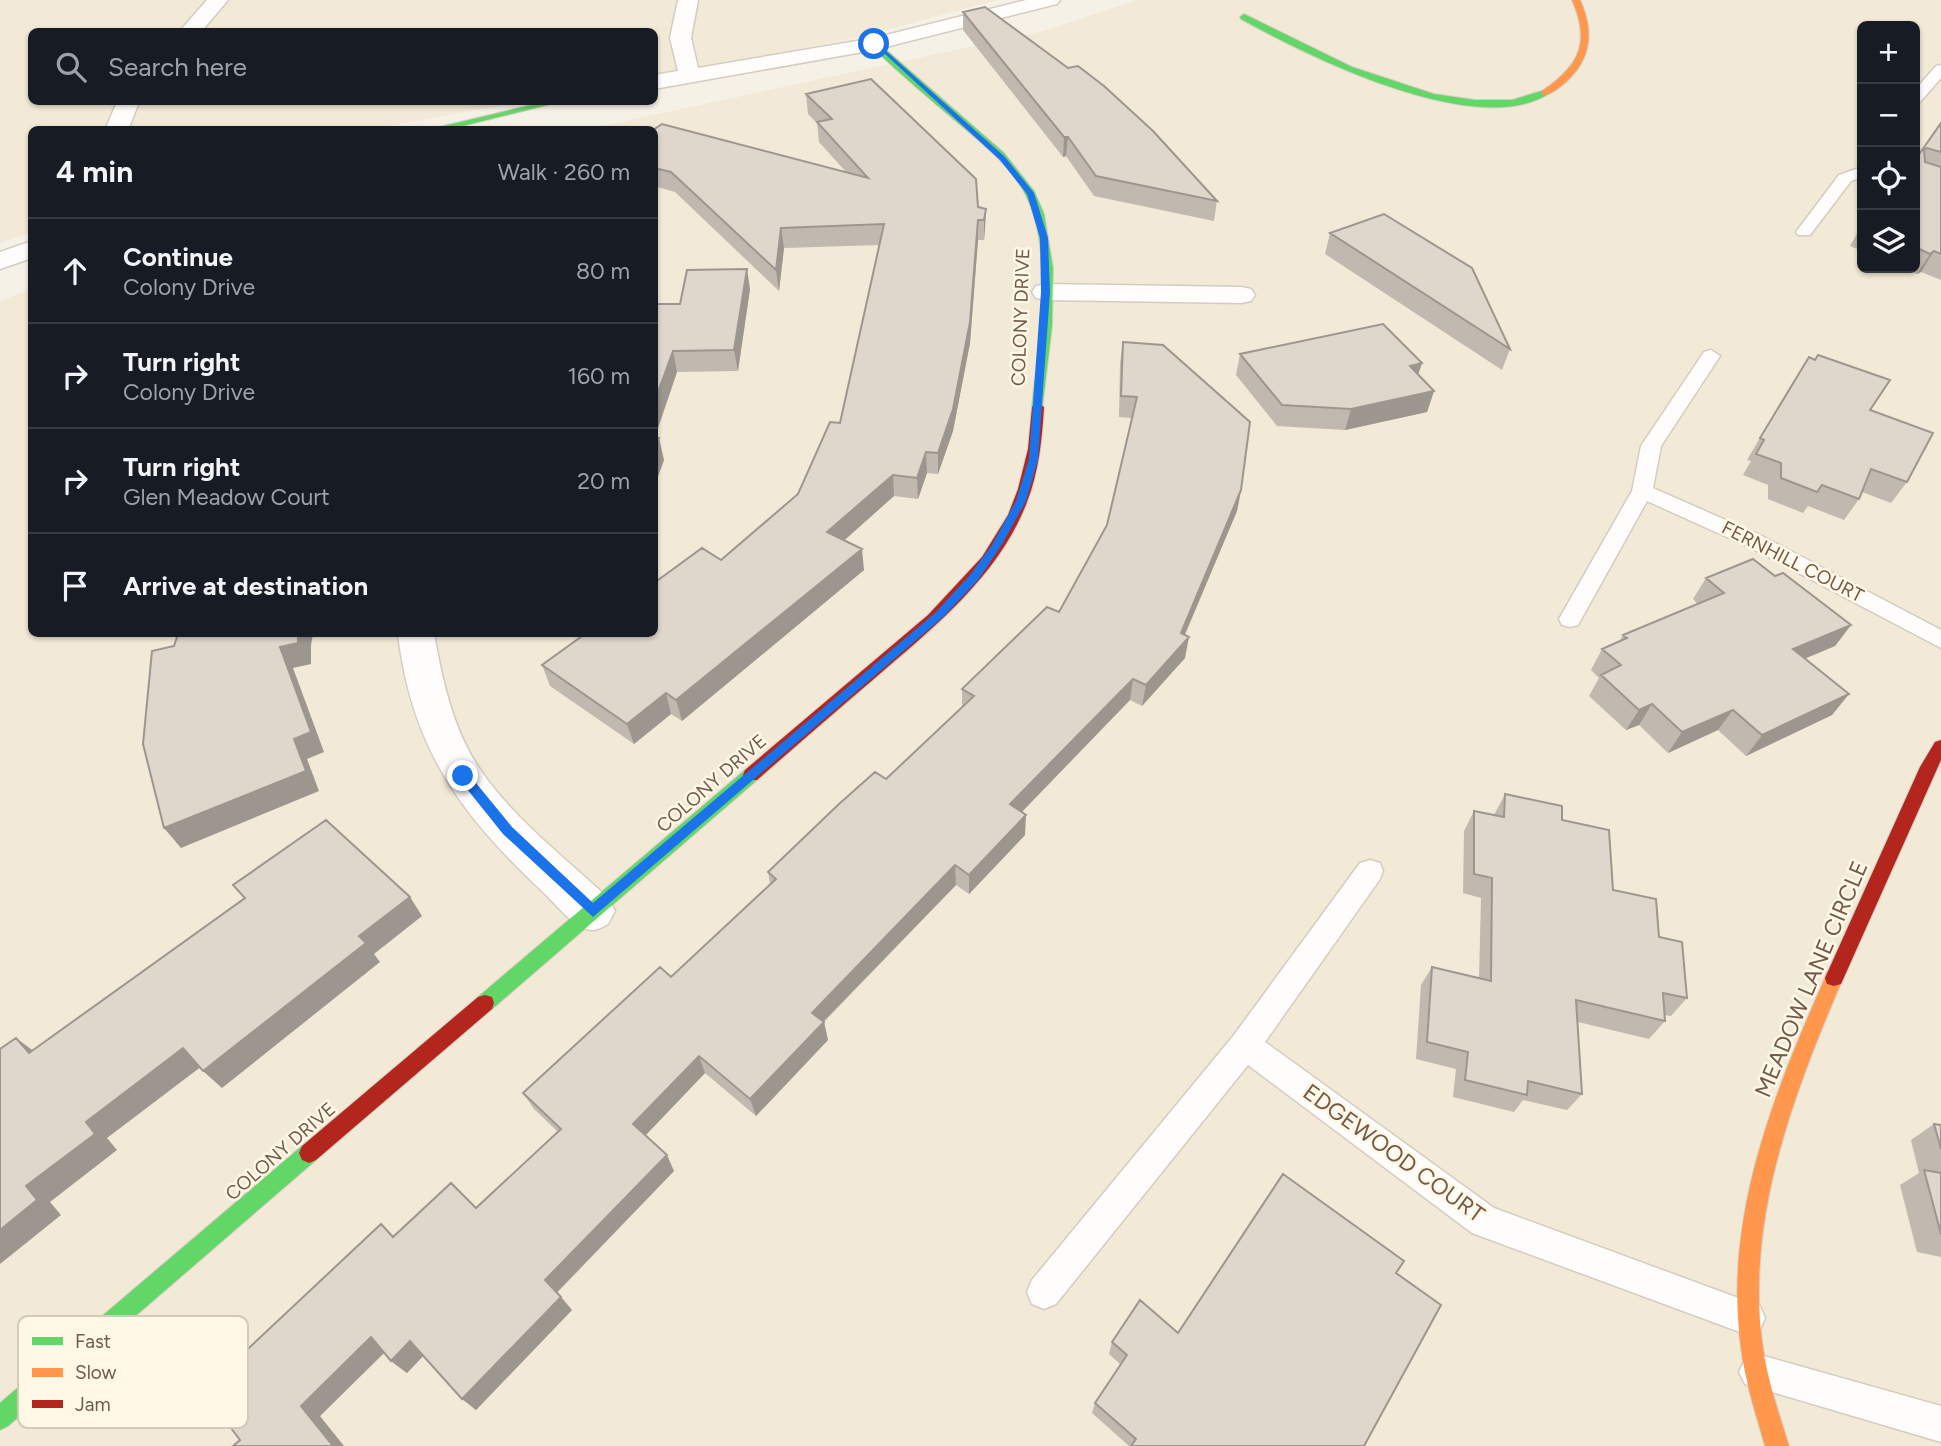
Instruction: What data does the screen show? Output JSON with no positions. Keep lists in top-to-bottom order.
{
  "streets": {
    "street": ["COLONY DRIVE", "MEADOW LANE CIRCLE"],
    "lane": ["FERNHILL COURT", "EDGEWOOD COURT"]
  },
  "crossings": [
    ["MEADOW LANE CIRCLE", "EDGEWOOD COURT"]
  ],
  "legend": ["Fast", "Slow", "Jam"],
  "page": {
    "map_buttons": ["+", "−"],
    "search": "Search here",
    "heading": ["4 min", "Walk · 260 m"],
    "list": [
      ["Continue", "Colony Drive", "80 m"],
      ["Turn right", "Colony Drive", "160 m"],
      ["Turn right", "Glen Meadow Court", "20 m"],
      "Arrive at destination"
    ]
  }
}
